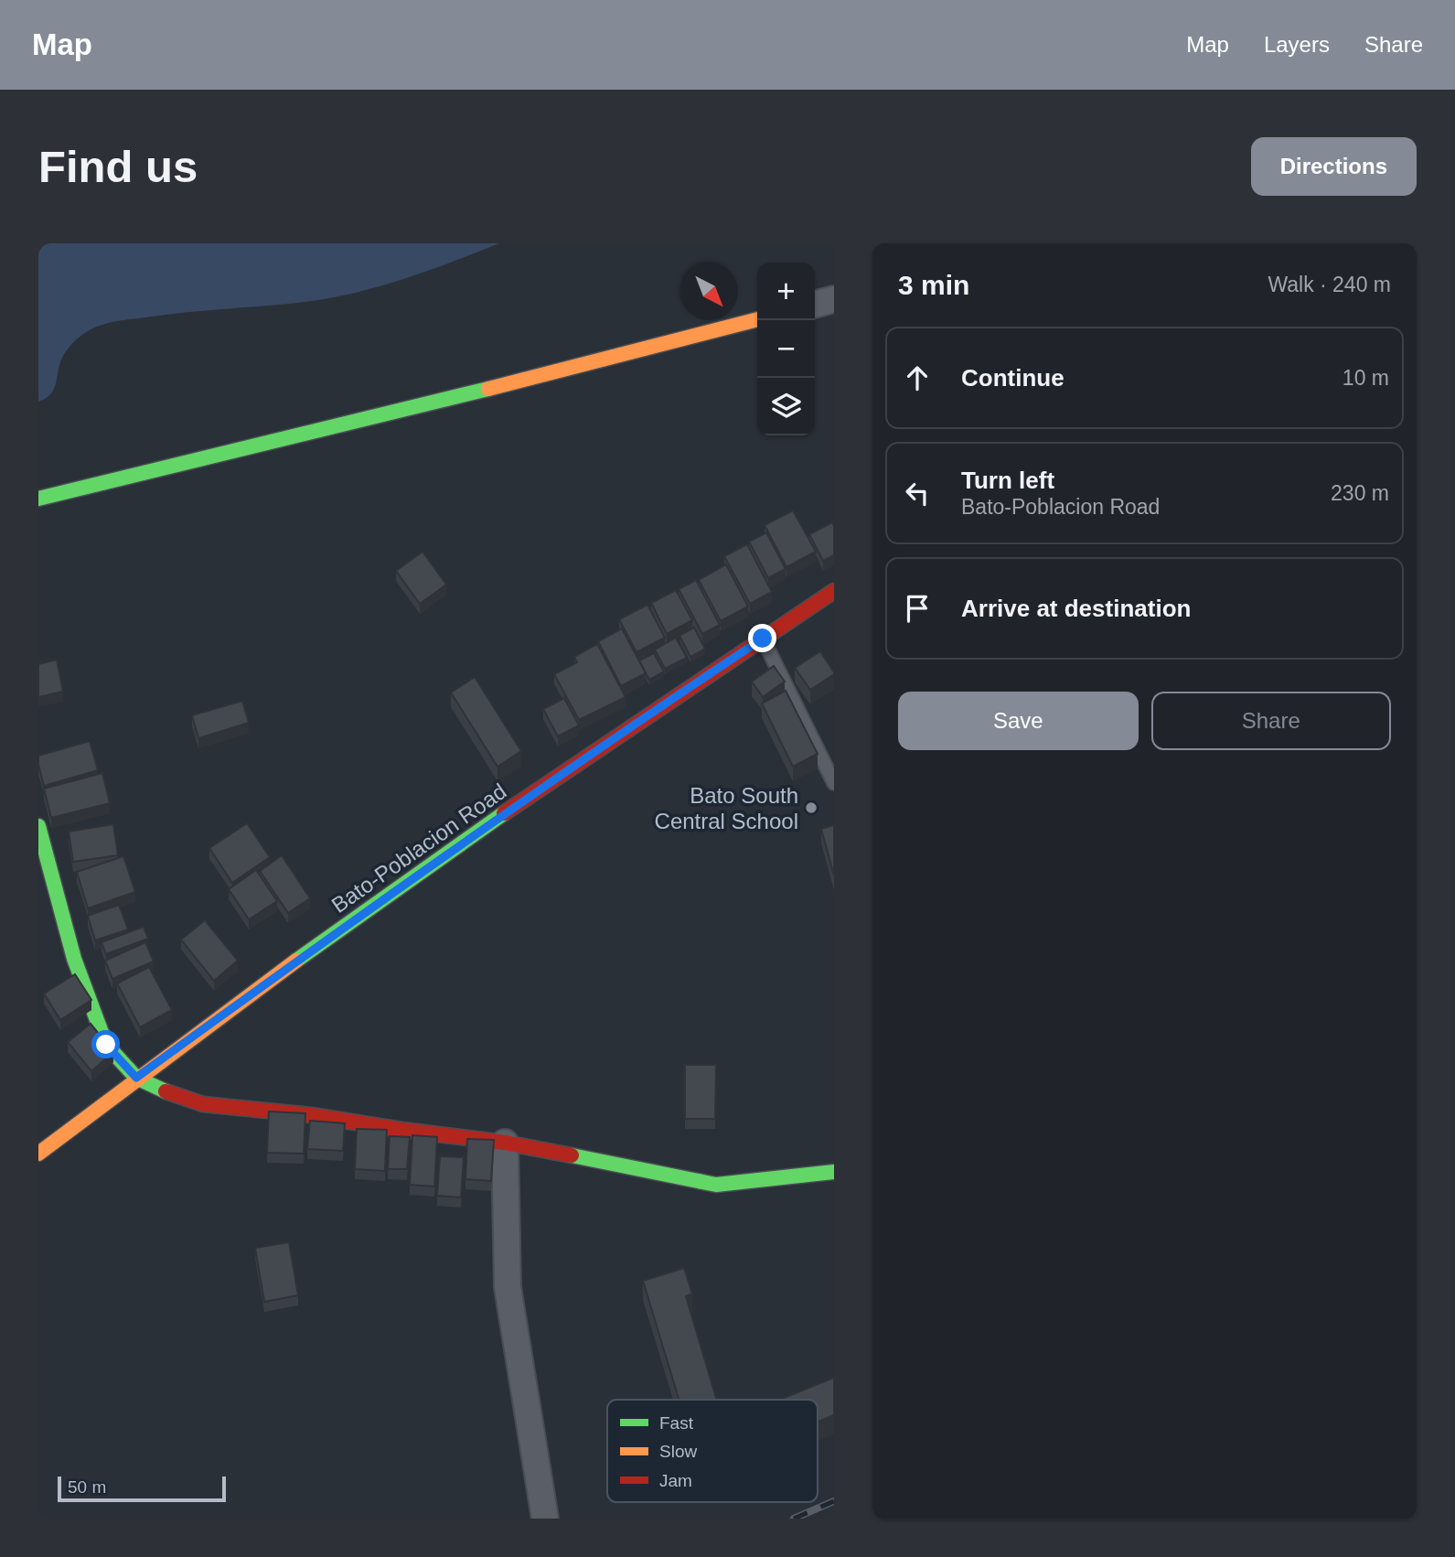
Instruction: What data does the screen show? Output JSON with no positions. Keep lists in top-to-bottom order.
{
  "streets": {
    "street": ["Bato-Poblacion Road"]
  },
  "places": ["Bato South Central School"],
  "legend": ["Fast", "Slow", "Jam"],
  "scale_bar": "50 m",
  "north": "bottom right",
  "page": {
    "header": "Map",
    "nav": ["Map", "Layers", "Share"],
    "buttons": [
      "Directions",
      ["Save", "Share"]
    ],
    "title": "Find us",
    "heading": ["3 min", "Walk · 240 m"],
    "map_buttons": ["+", "−"],
    "list": [
      ["Continue", "10 m"],
      ["Turn left", "Bato-Poblacion Road", "230 m"],
      "Arrive at destination"
    ],
    "scale": "50 m"
  }
}
